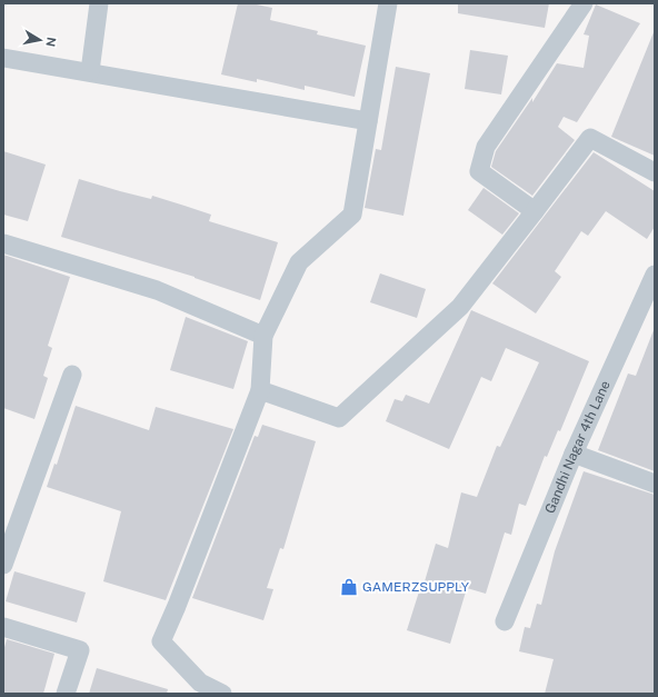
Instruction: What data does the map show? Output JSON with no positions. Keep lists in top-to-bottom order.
{
  "streets": {
    "street": ["Gandhi Nagar 4th Lane"]
  },
  "places": {
    "shop": ["GAMERZSUPPLY"]
  },
  "north": "right"
}
